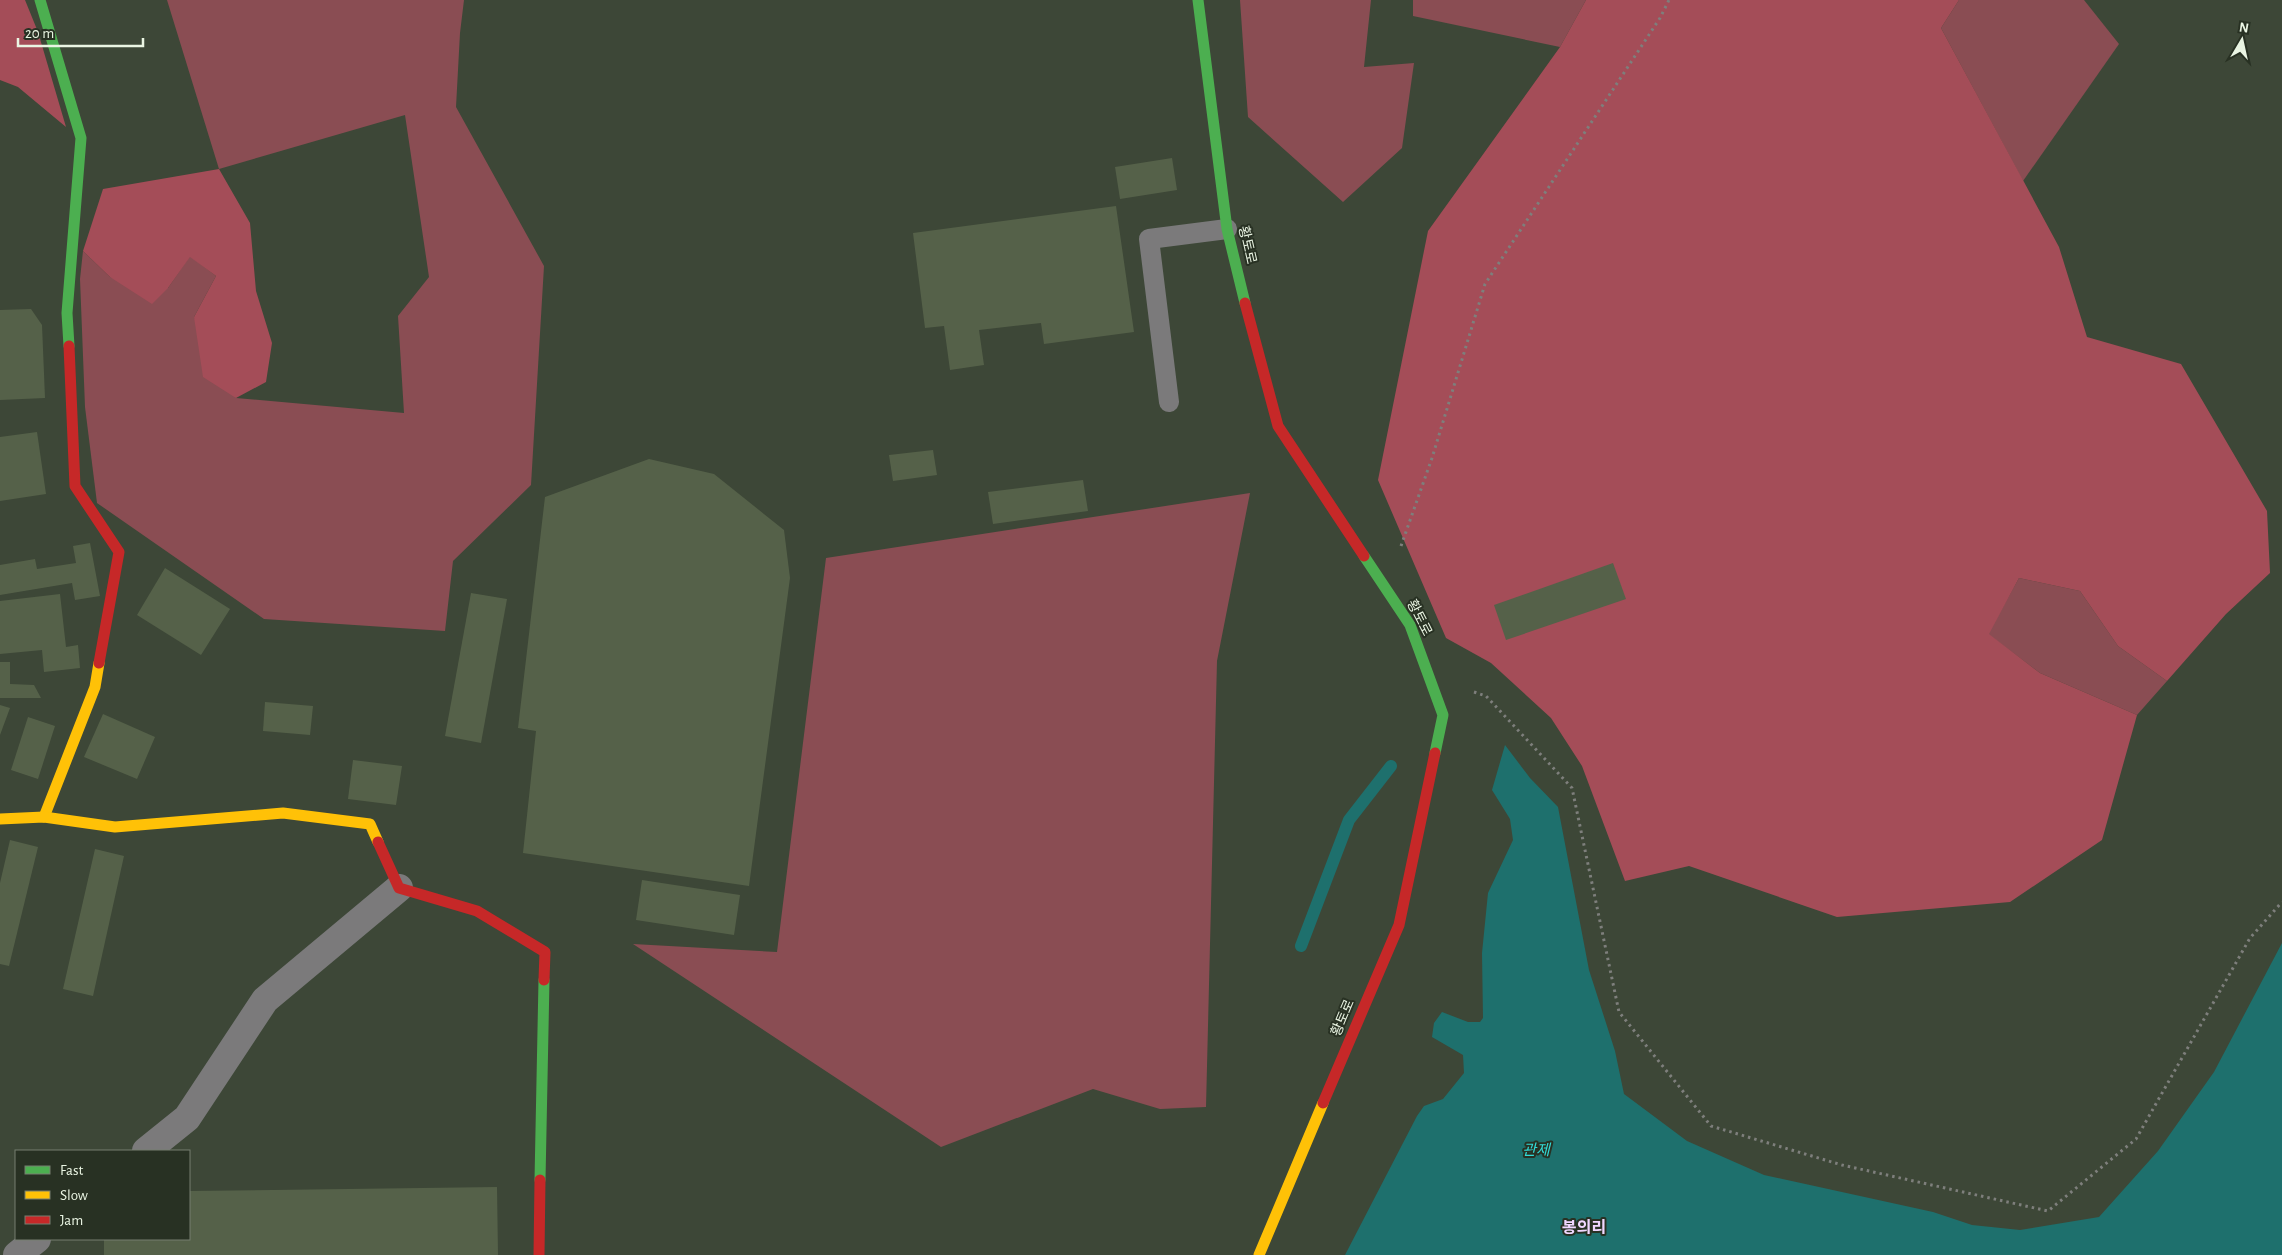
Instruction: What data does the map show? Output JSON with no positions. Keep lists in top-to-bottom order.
{
  "streets": {
    "street": ["황토로"]
  },
  "districts": ["봉의리"],
  "water": ["관제"],
  "legend": ["Fast", "Slow", "Jam"],
  "scale_bar": "20 m",
  "north": "top"
}
